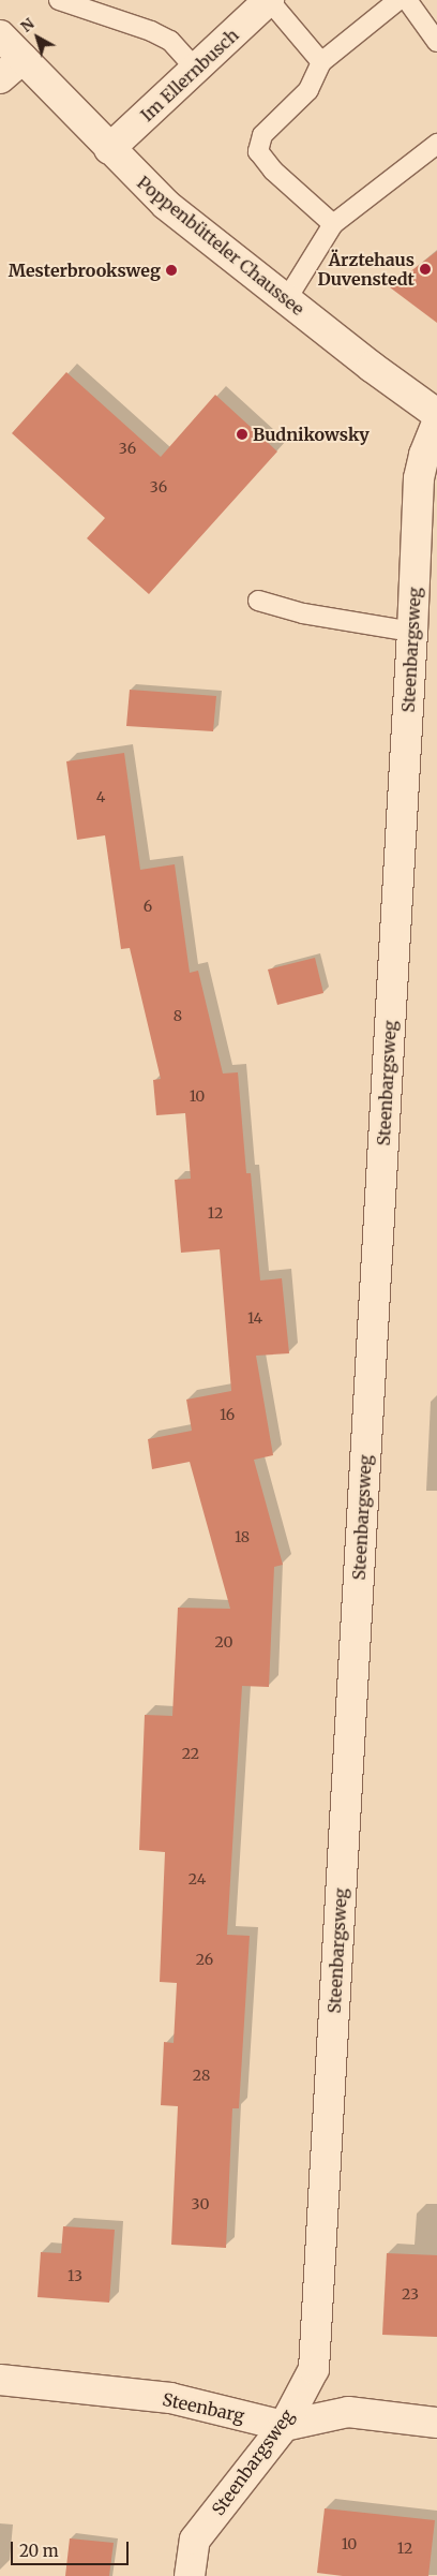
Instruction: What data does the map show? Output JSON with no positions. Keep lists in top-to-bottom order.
{
  "streets": {
    "street": [
      "Im Ellernbusch",
      "Poppenbütteler Chaussee",
      "Steenbargsweg",
      "Steenbarg"
    ]
  },
  "crossings": [
    ["Im Ellernbusch", "Poppenbütteler Chaussee"],
    ["Steenbargsweg", "Steenbarg"]
  ],
  "places": ["Ärztehaus Duvenstedt", "Mesterbrooksweg", "Budnikowsky"],
  "house_numbers": [
    "36",
    "36",
    "4",
    "6",
    "8",
    "10",
    "12",
    "14",
    "16",
    "18",
    "20",
    "22",
    "24",
    "26",
    "28",
    "30",
    "13",
    "23",
    "10",
    "12"
  ],
  "scale_bar": "20 m",
  "north": "top left"
}
